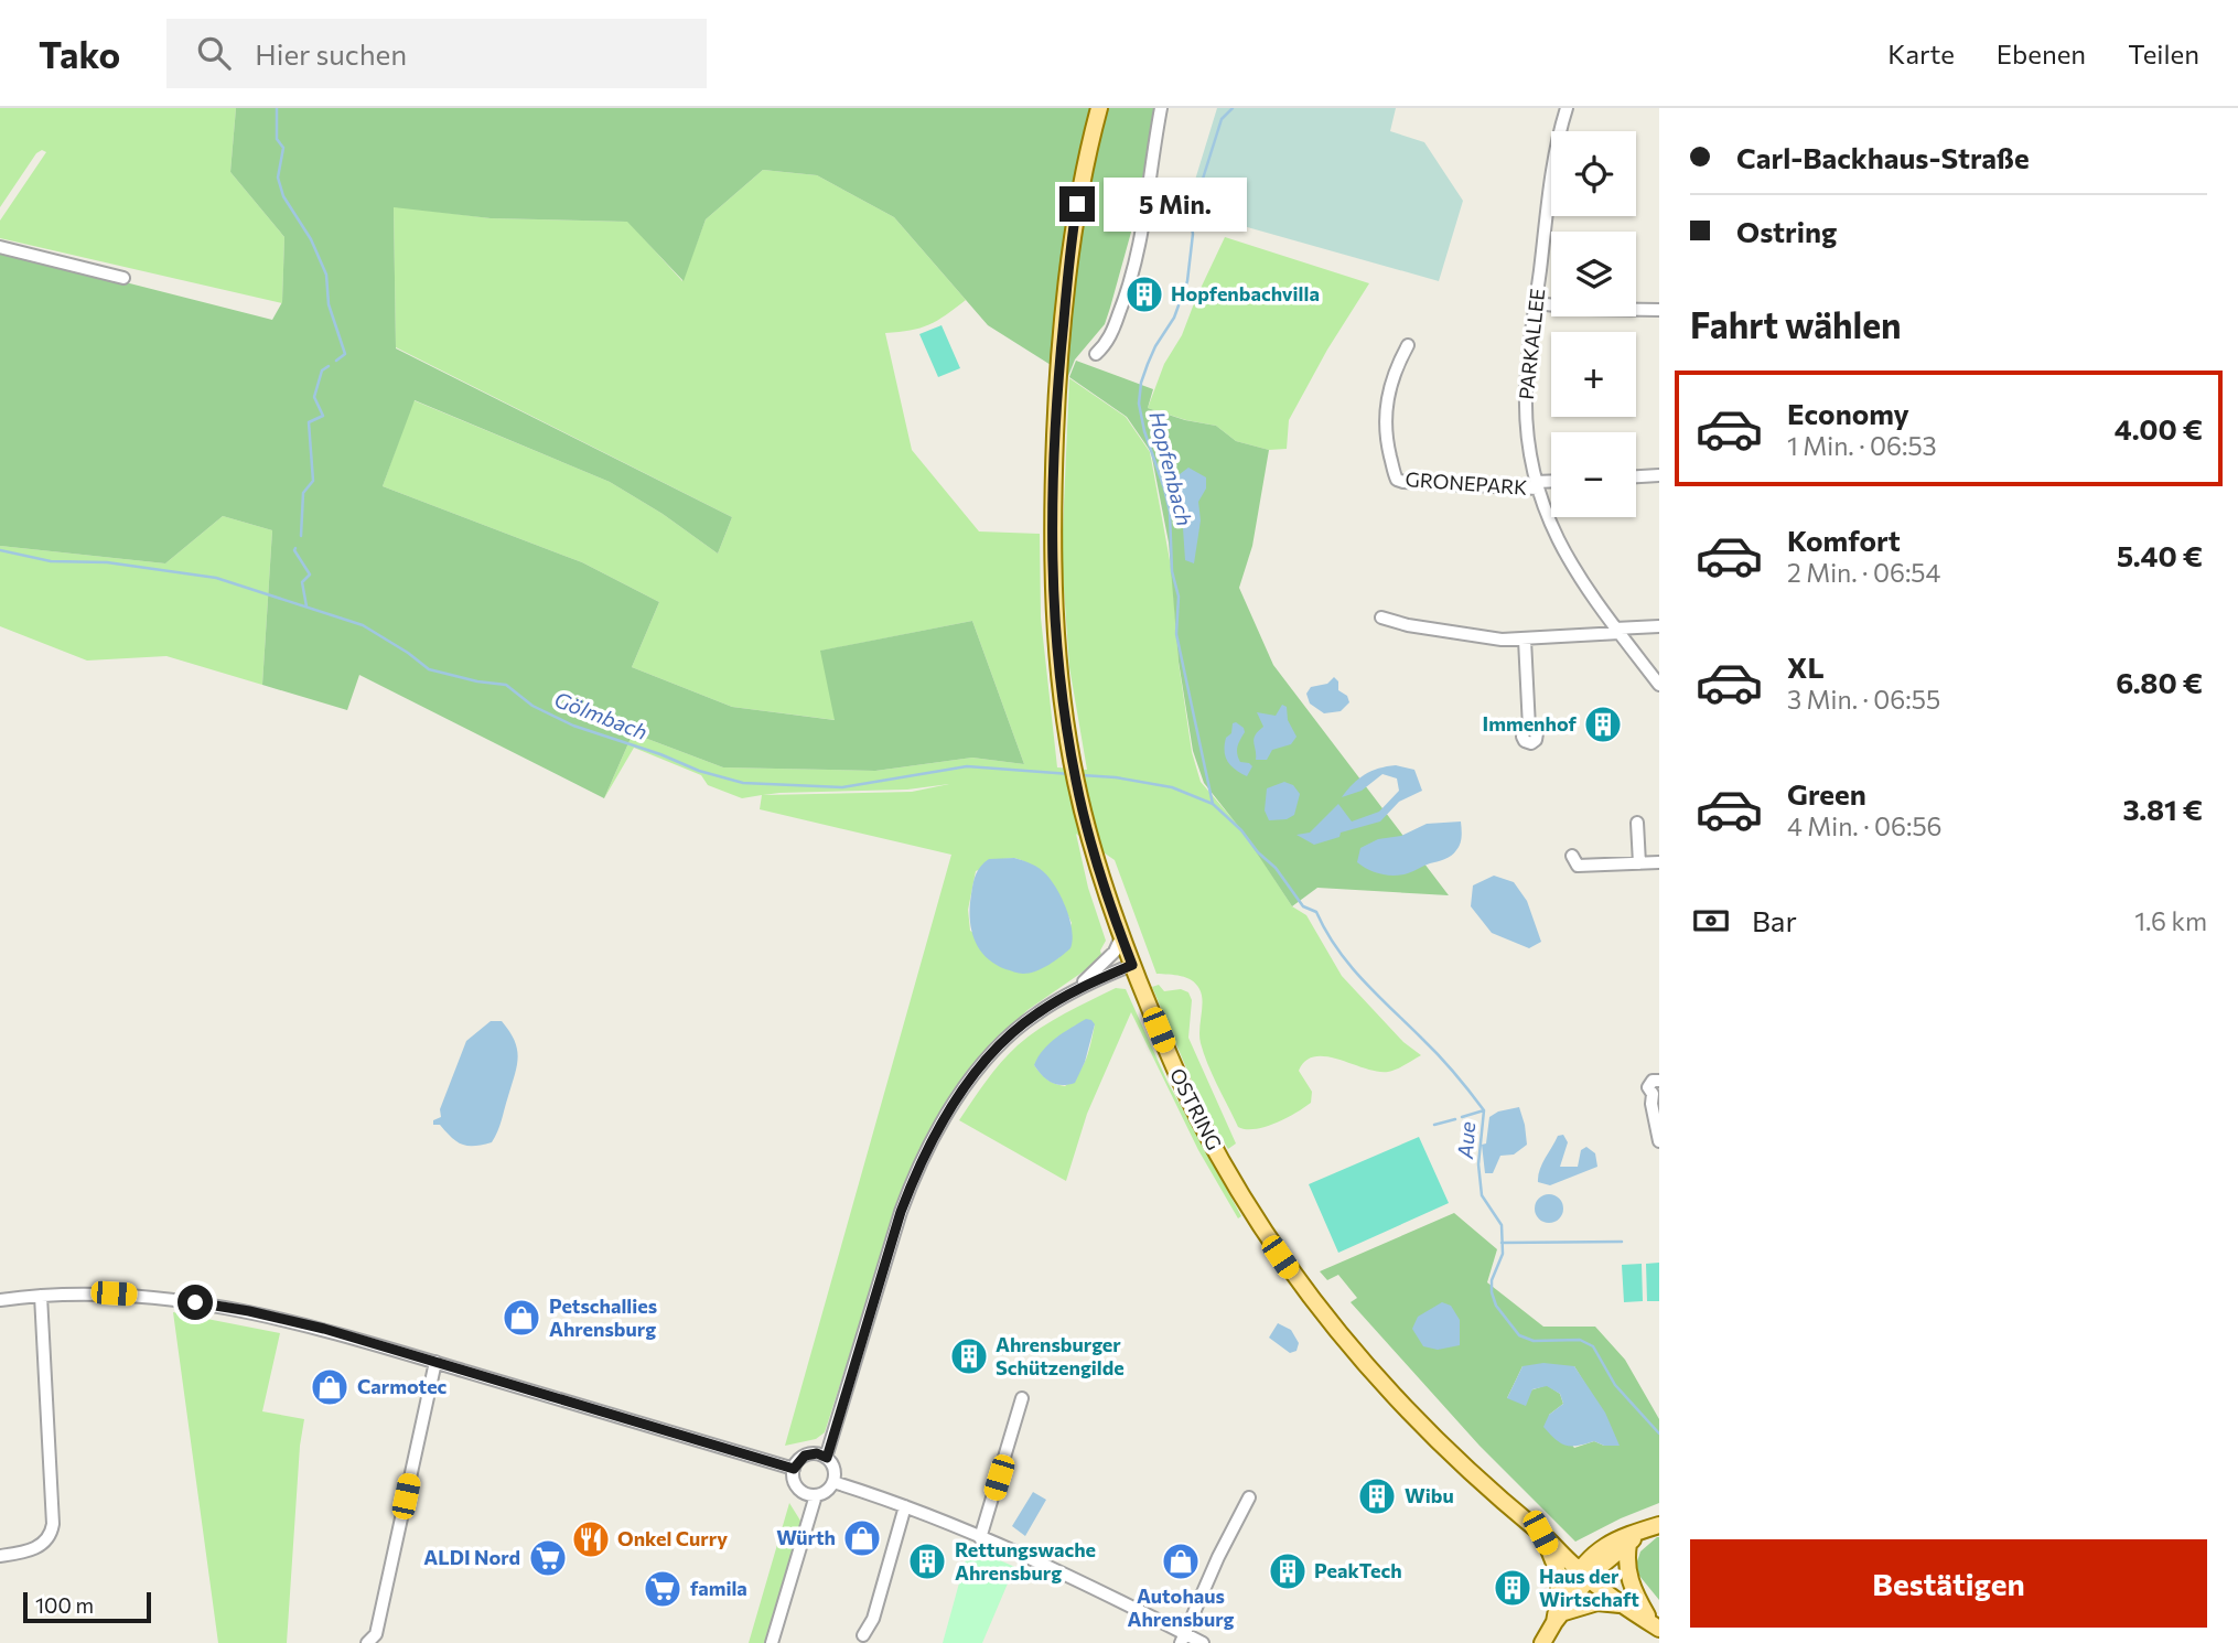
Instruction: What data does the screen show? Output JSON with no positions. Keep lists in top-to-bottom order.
{
  "streets": {
    "main road": ["OSTRING"],
    "street": ["PARKALLEE", "GRONEPARK"]
  },
  "crossings": [
    ["PARKALLEE", "GRONEPARK"]
  ],
  "water": ["Hopfenbach", "Gölmbach", "Aue"],
  "places": {
    "building": [
      "Hopfenbachvilla",
      "Immenhof",
      "Ahrensburger Schützengilde",
      "Wibu",
      "Rettungswache Ahrensburg",
      "PeakTech",
      "Haus der Wirtschaft"
    ],
    "shop": [
      "Petschallies Ahrensburg",
      "Carmotec",
      "Würth",
      "Autohaus Ahrensburg"
    ],
    "restaurant": ["Onkel Curry"],
    "supermarket": ["ALDI Nord", "famila"]
  },
  "scale_bar": "100 m",
  "page": {
    "header": "Tako",
    "search": "Hier suchen",
    "nav": ["Karte", "Ebenen", "Teilen"],
    "banner": ["Carl-Backhaus-Straße", "Ostring"],
    "map_buttons": ["+", "−"],
    "bubble": "5 Min.",
    "heading": "Fahrt wählen",
    "list": [
      {
        "name": "Economy",
        "note": "1 Min. · 06:53",
        "value": "4.00 €"
      },
      {
        "name": "Komfort",
        "note": "2 Min. · 06:54",
        "value": "5.40 €"
      },
      {
        "name": "XL",
        "note": "3 Min. · 06:55",
        "value": "6.80 €"
      },
      {
        "name": "Green",
        "note": "4 Min. · 06:56",
        "value": "3.81 €"
      }
    ],
    "pay": ["Bar", "1.6 km"],
    "buttons": "Bestätigen",
    "scale": "100 m"
  }
}
